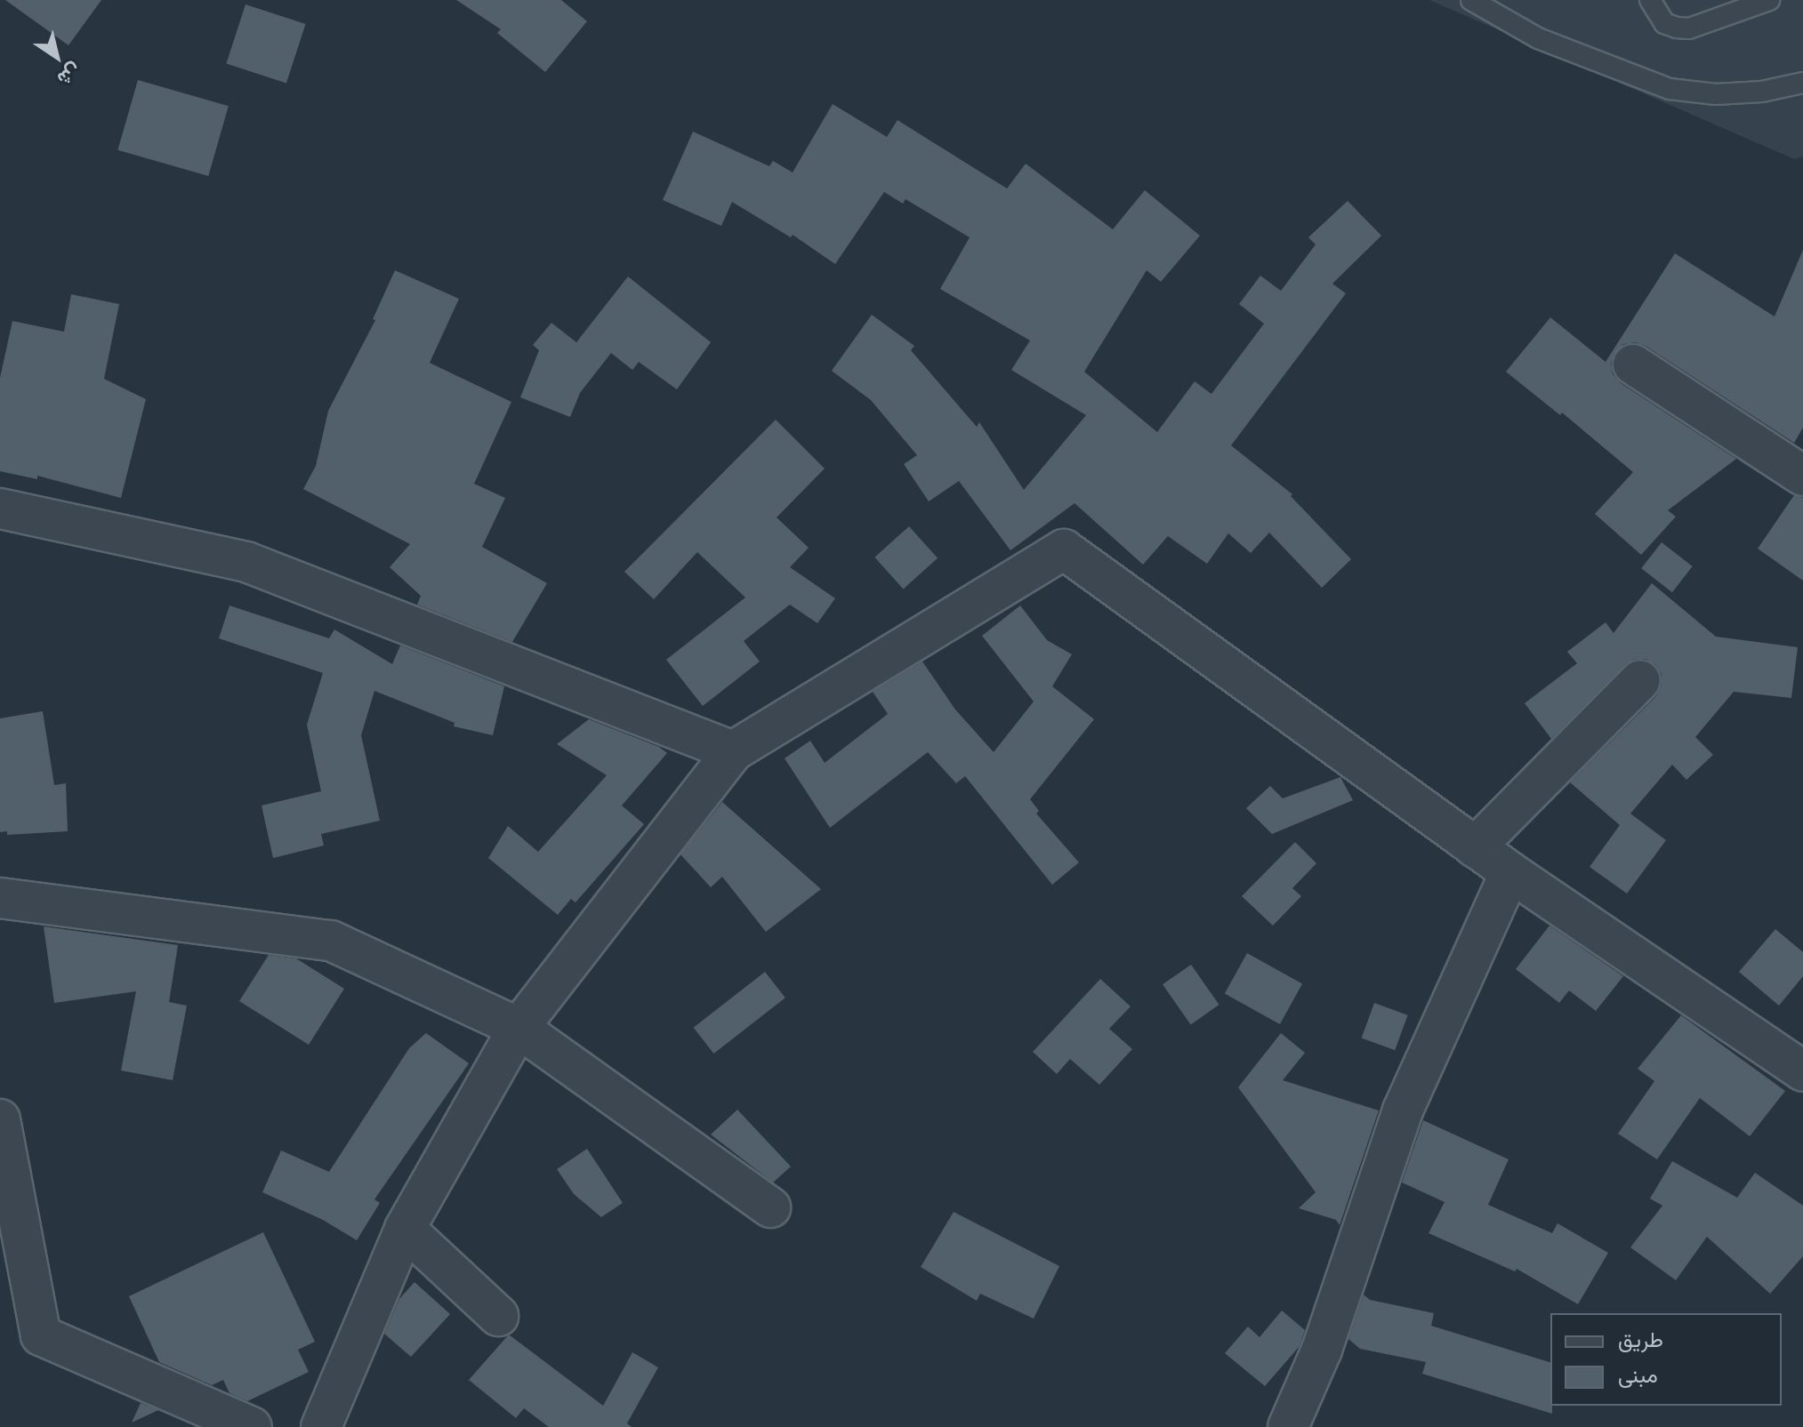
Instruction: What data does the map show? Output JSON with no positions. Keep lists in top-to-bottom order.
{
  "legend": ["طريق", "مبنى"],
  "north": "bottom right"
}
